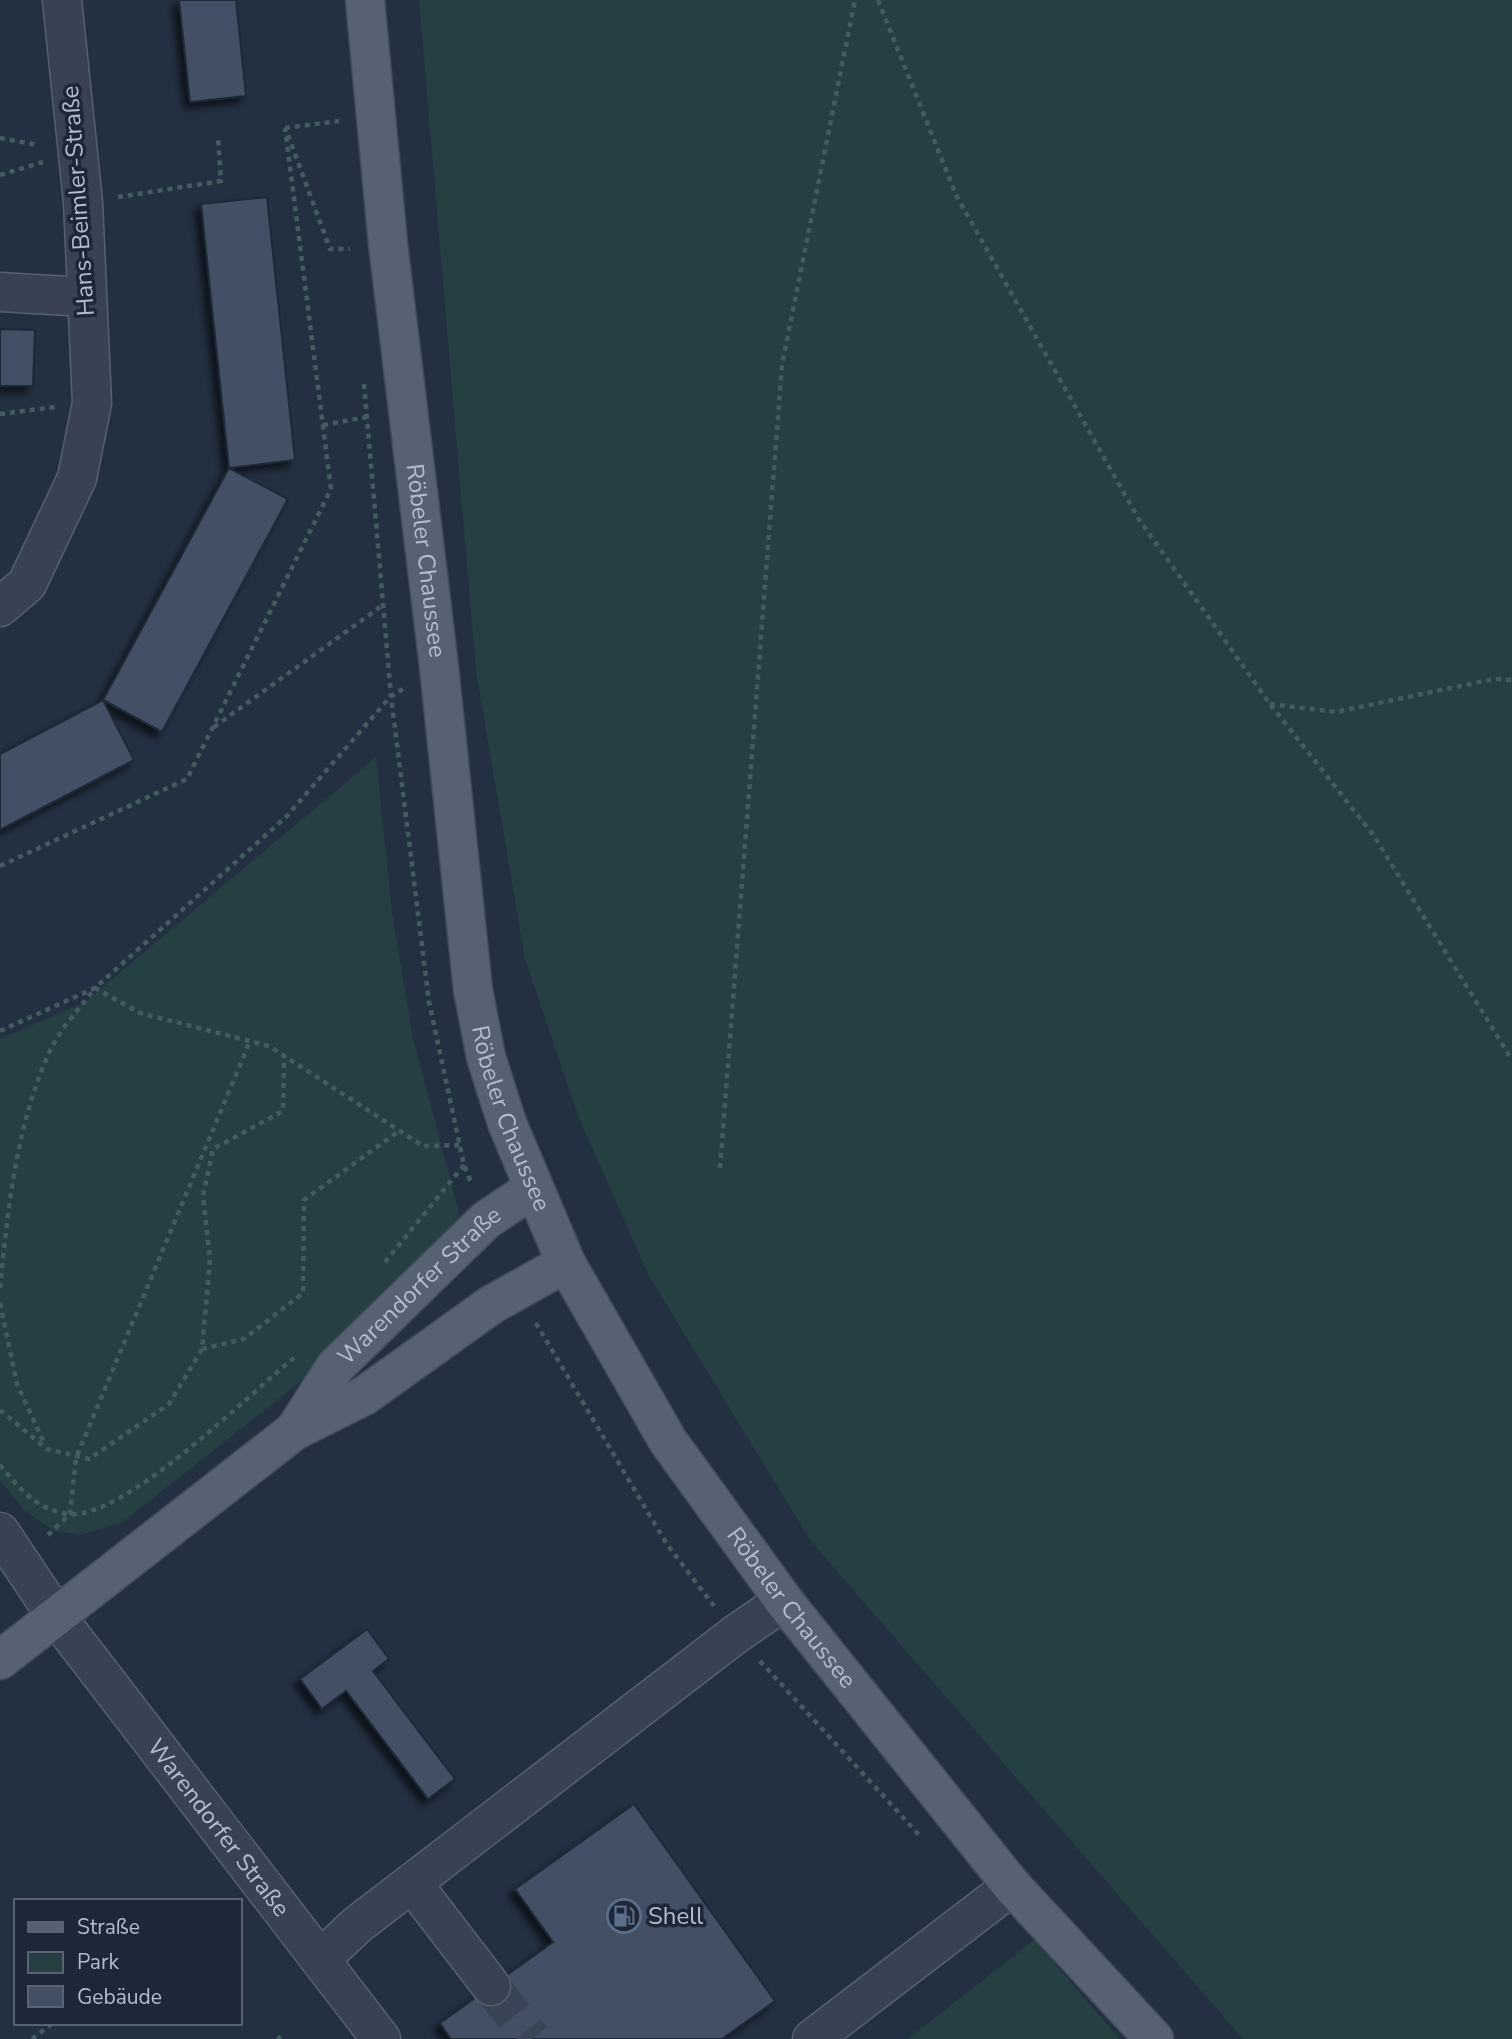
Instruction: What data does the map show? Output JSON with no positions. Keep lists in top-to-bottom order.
{
  "streets": {
    "main road": ["Röbeler Chaussee", "Warendorfer Straße"],
    "street": ["Hans-Beimler-Straße"]
  },
  "crossings": [
    ["Röbeler Chaussee", "Warendorfer Straße"]
  ],
  "places": {
    "fuel station": ["Shell"]
  },
  "legend": ["Straße", "Park", "Gebäude"]
}
